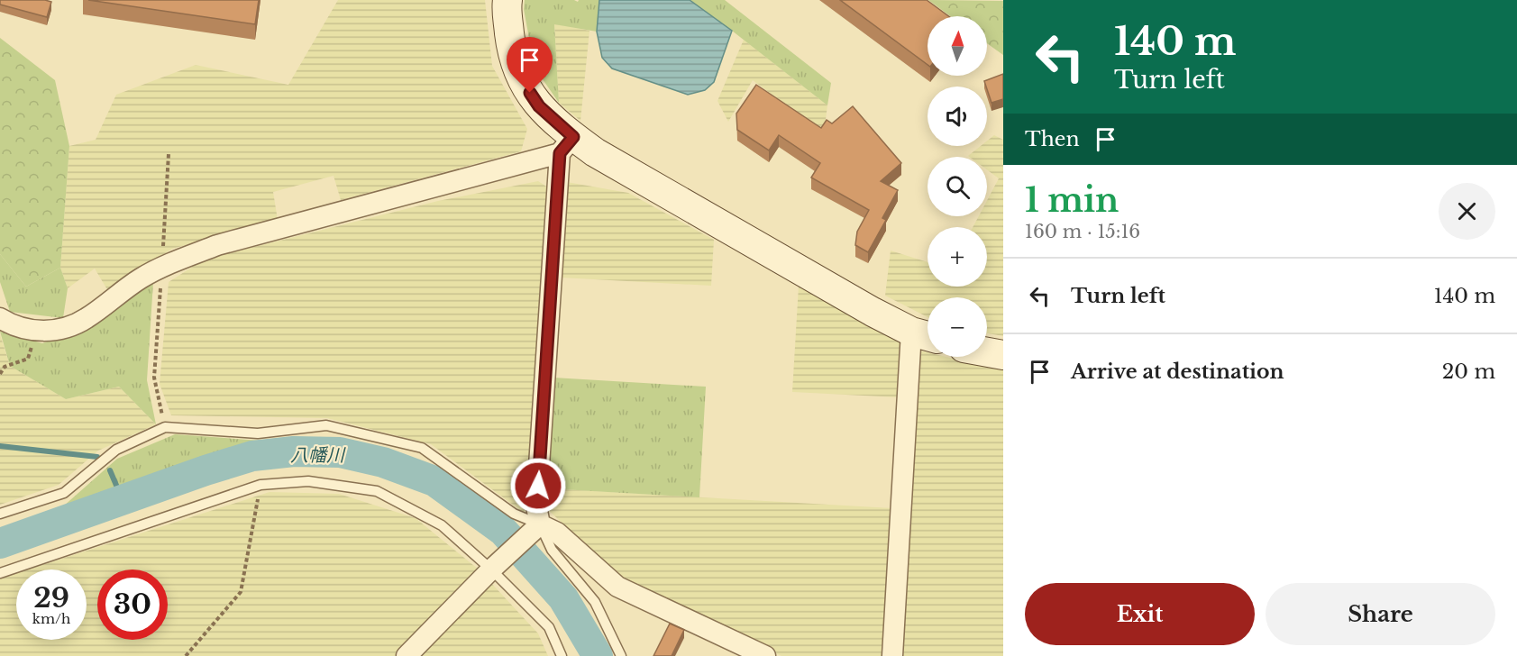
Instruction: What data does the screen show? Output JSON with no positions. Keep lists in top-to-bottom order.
{
  "water": ["八幡川"],
  "north": "top",
  "page": {
    "turn": ["140 m", "Turn left"],
    "map_buttons": ["+", "−"],
    "then": "Then",
    "heading": ["1 min", "160 m · 15:16"],
    "list": [
      {
        "name": "Turn left",
        "value": "140 m"
      },
      {
        "name": "Arrive at destination",
        "value": "20 m"
      }
    ],
    "speed": "29 km/h",
    "limit": "30",
    "buttons": ["Exit", "Share"]
  }
}
